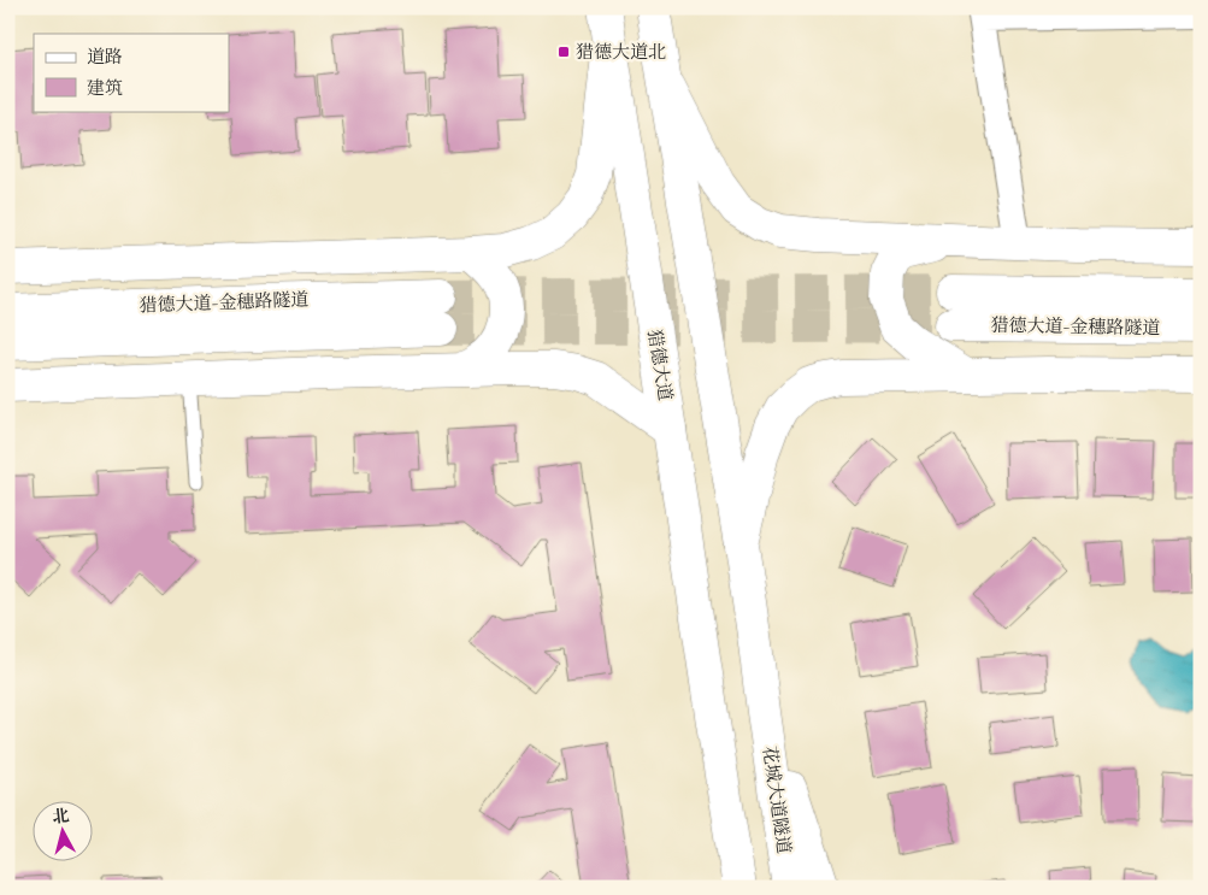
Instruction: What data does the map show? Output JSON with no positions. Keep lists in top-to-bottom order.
{
  "streets": {
    "main road": ["猎德大道-金穗路隧道", "猎德大道", "花城大道隧道"]
  },
  "places": {
    "transit": ["猎德大道北"]
  },
  "legend": ["道路", "建筑"],
  "north": "top"
}
